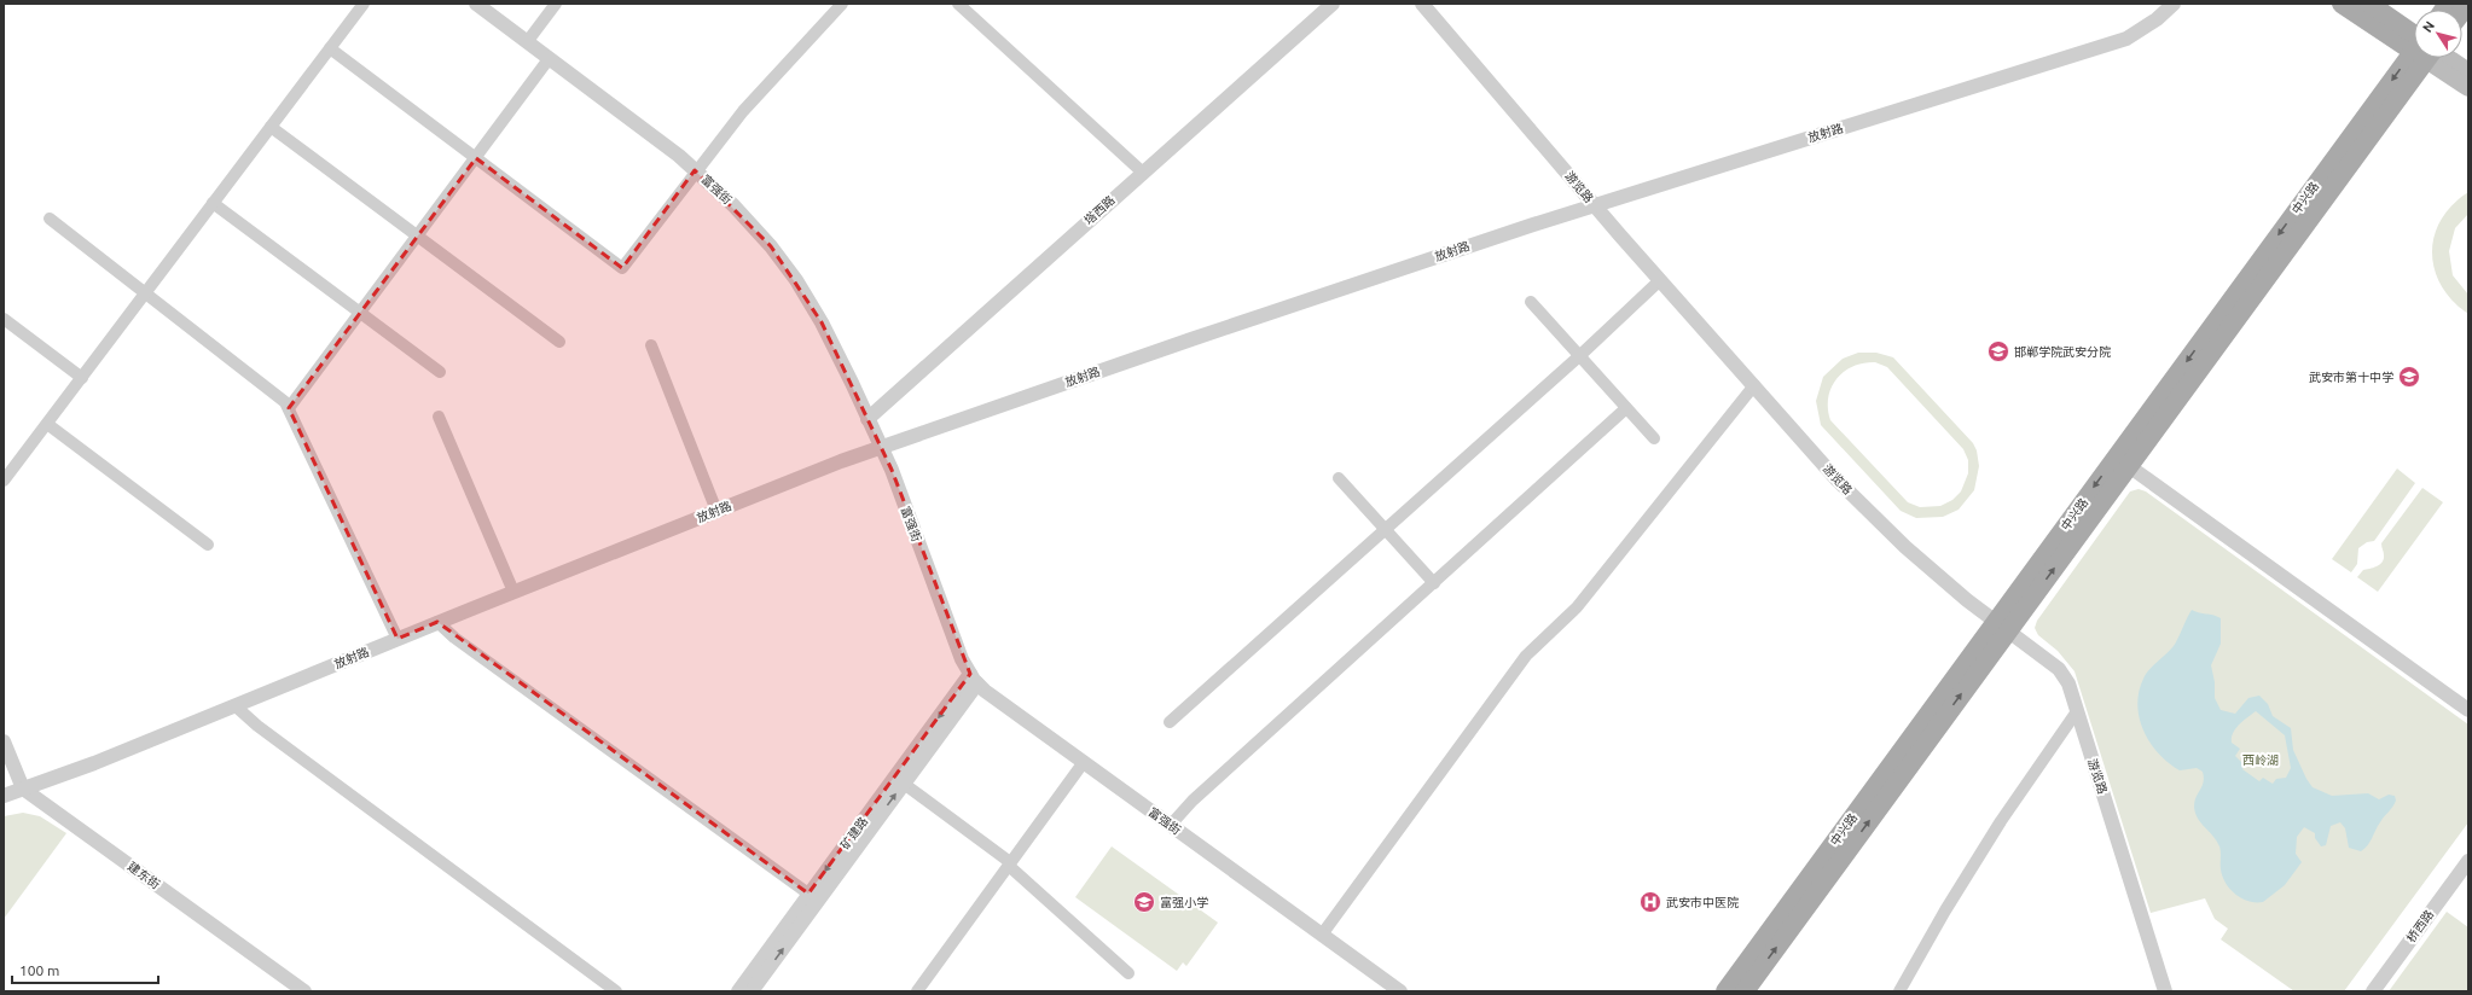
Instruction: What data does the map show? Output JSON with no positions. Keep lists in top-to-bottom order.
{
  "streets": {
    "main road": ["中兴路"],
    "street": [
      "放射路",
      "游览路",
      "富强街",
      "塔西路",
      "矿建路",
      "建东街",
      "桥西路"
    ]
  },
  "crossings": [
    ["放射路", "游览路"],
    ["放射路", "富强街"],
    ["放射路", "建东街"],
    ["游览路", "中兴路"],
    ["富强街", "塔西路"],
    ["富强街", "矿建路"]
  ],
  "parks": ["西岭湖"],
  "places": {
    "school or university": ["邯郸学院武安分院", "武安市第十中学", "富强小学"],
    "hospital": ["武安市中医院"]
  },
  "scale_bar": "100 m",
  "north": "top left"
}
